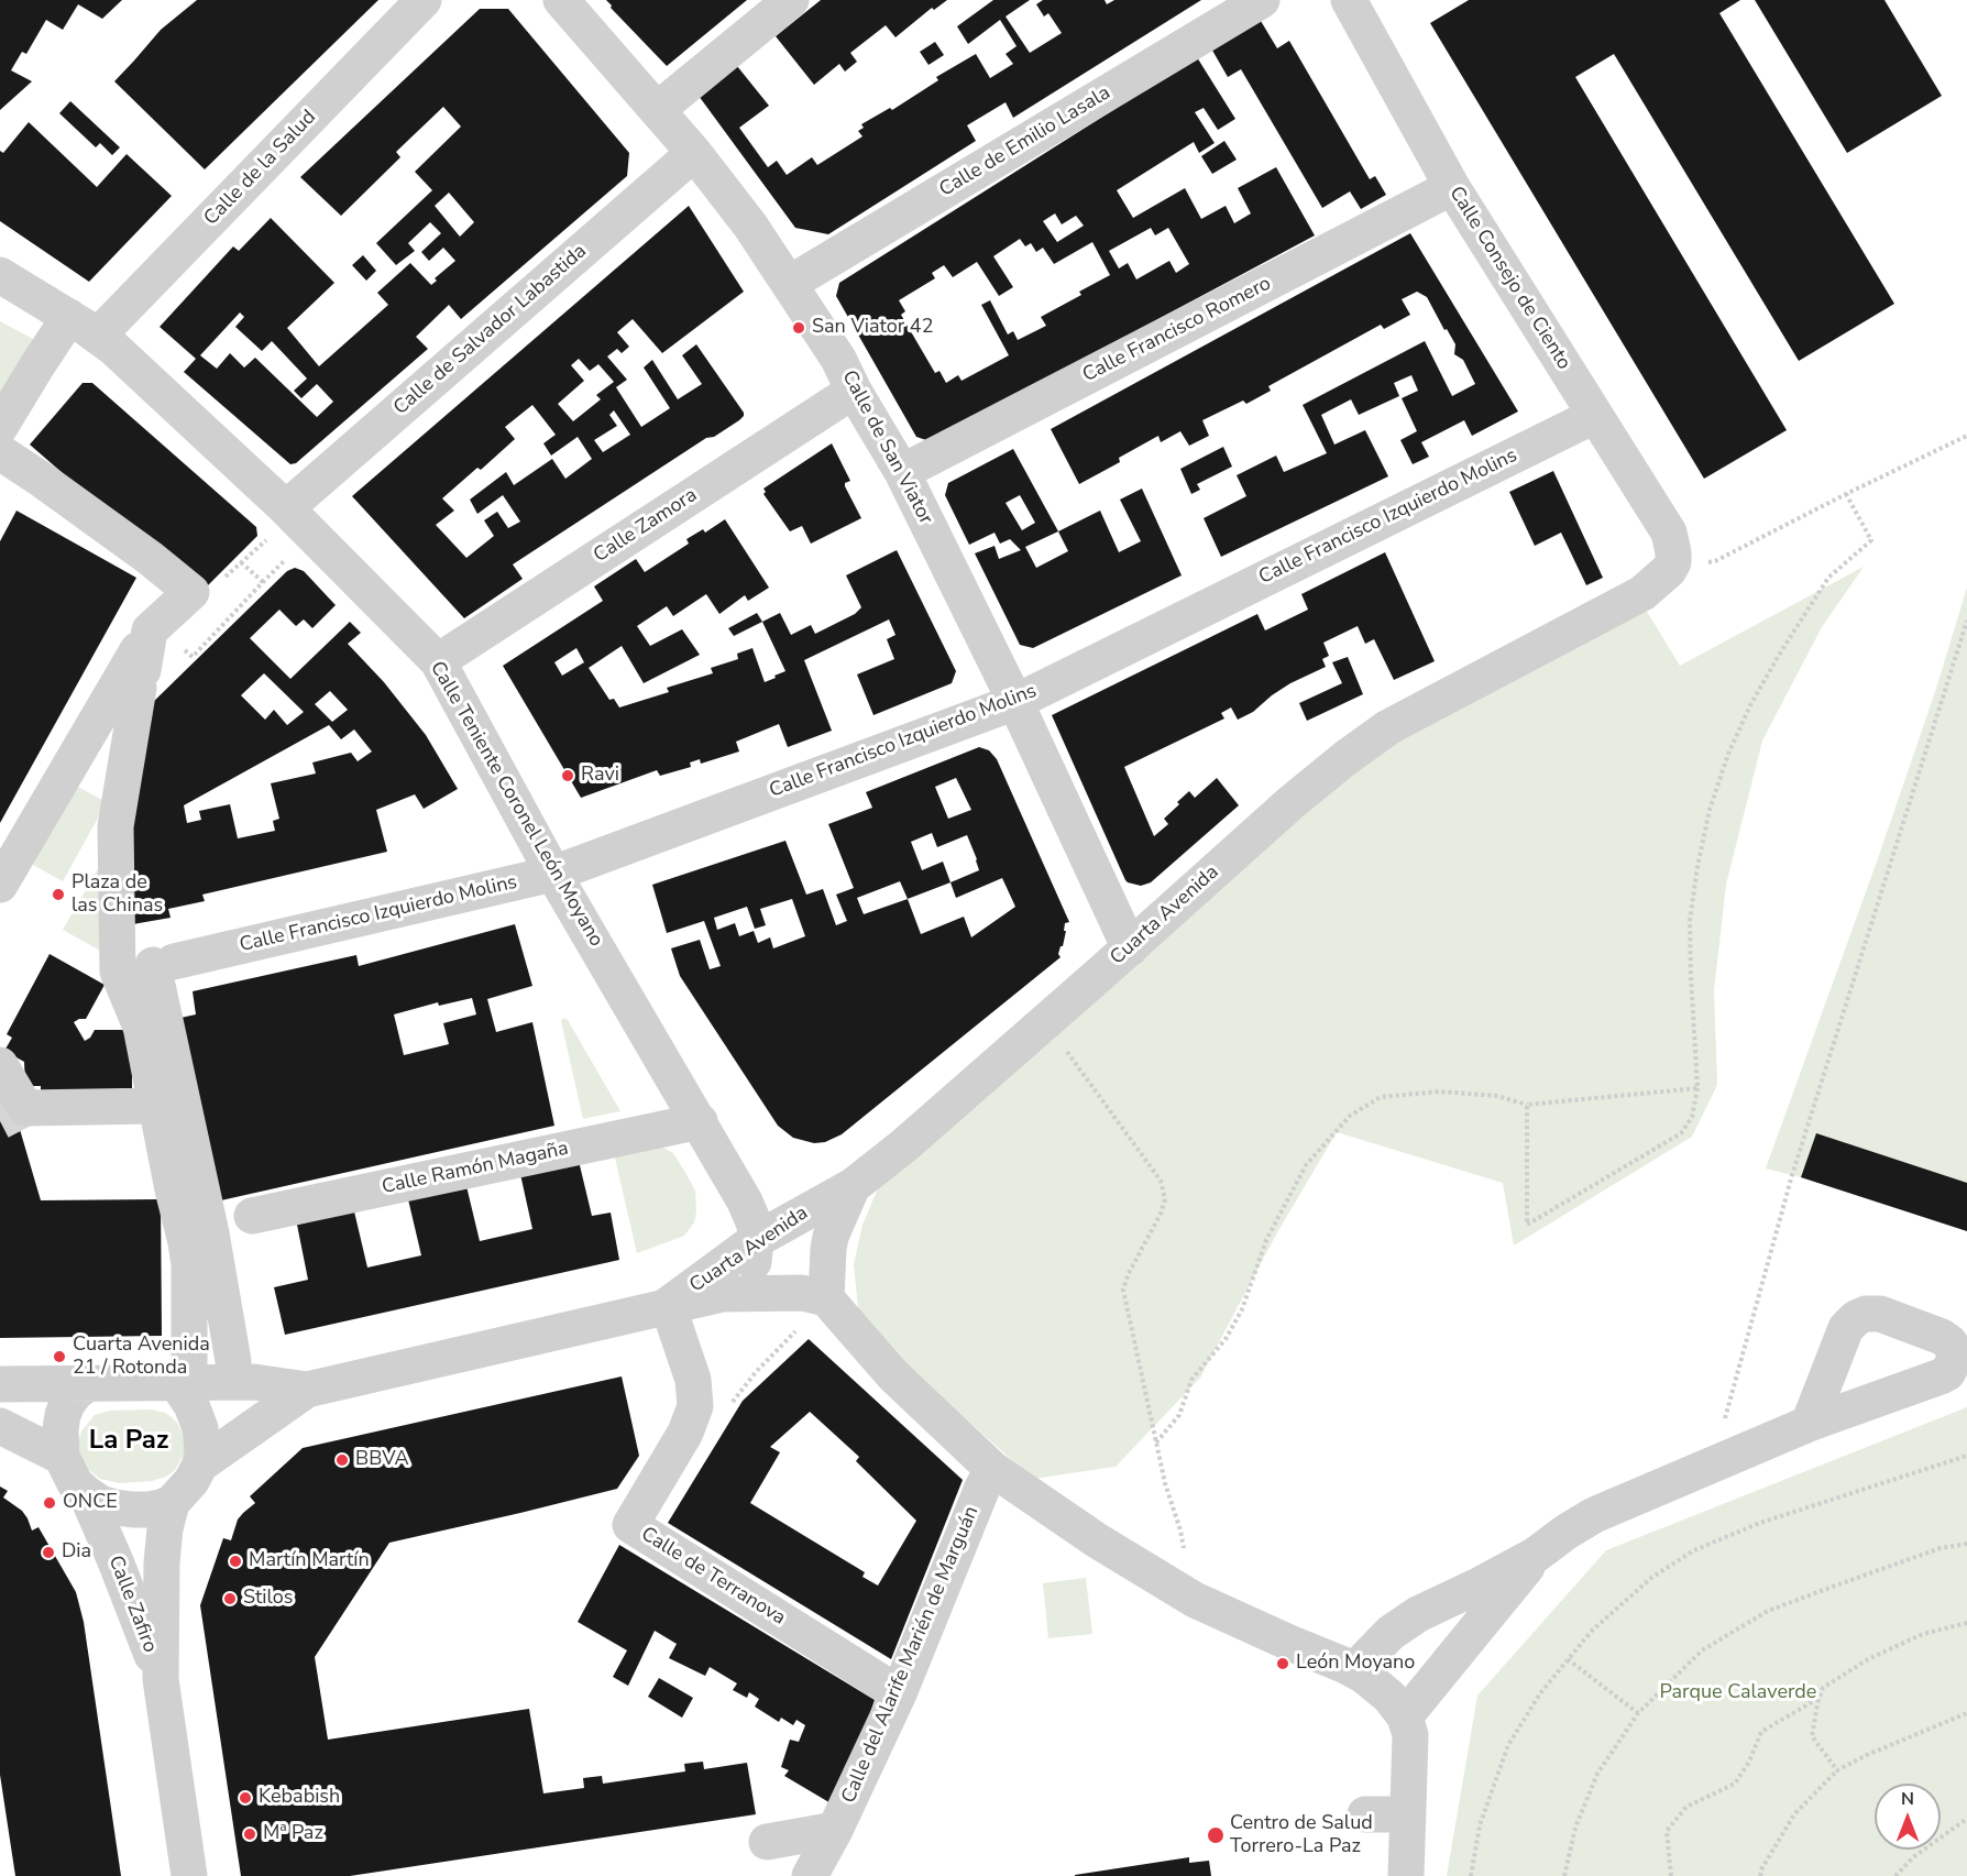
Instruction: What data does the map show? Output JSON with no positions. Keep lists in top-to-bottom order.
{
  "streets": {
    "street": [
      "Calle de Emilio Lasala",
      "Calle de la Salud",
      "Calle Consejo de Ciento",
      "Calle de Salvador Labastida",
      "Calle Francisco Romero",
      "Calle de San Viator",
      "Calle Francisco Izquierdo Molins",
      "Calle Zamora",
      "Calle Teniente Coronel León Moyano",
      "Cuarta Avenida",
      "Calle Ramón Magaña",
      "Calle de Terranova",
      "Calle Zafiro",
      "Calle del Alarife Marién de Marguán"
    ]
  },
  "crossings": [
    ["Calle de Emilio Lasala", "Calle de San Viator"],
    ["Calle de la Salud", "Calle Teniente Coronel León Moyano"],
    ["Calle Consejo de Ciento", "Calle Francisco Romero"],
    ["Calle Consejo de Ciento", "Calle Francisco Izquierdo Molins"],
    ["Calle Consejo de Ciento", "Cuarta Avenida"],
    ["Calle de Salvador Labastida", "Calle de San Viator"],
    ["Calle de Salvador Labastida", "Calle Teniente Coronel León Moyano"],
    ["Calle Francisco Romero", "Calle de San Viator"],
    ["Calle de San Viator", "Calle Francisco Izquierdo Molins"],
    ["Calle de San Viator", "Calle Zamora"],
    ["Calle de San Viator", "Cuarta Avenida"],
    ["Calle Francisco Izquierdo Molins", "Calle Teniente Coronel León Moyano"],
    ["Calle Zamora", "Calle Teniente Coronel León Moyano"],
    ["Calle Teniente Coronel León Moyano", "Cuarta Avenida"],
    ["Calle Teniente Coronel León Moyano", "Calle Ramón Magaña"],
    ["Cuarta Avenida", "Calle de Terranova"],
    ["Cuarta Avenida", "Calle Zafiro"],
    ["Calle de Terranova", "Calle del Alarife Marién de Marguán"]
  ],
  "districts": ["La Paz"],
  "parks": ["Parque Calaverde"],
  "places": [
    "San Viator 42",
    "Ravi",
    "Plaza de las Chinas",
    "Cuarta Avenida 21 / Rotonda",
    "BBVA",
    "ONCE",
    "Dia",
    "Martín Martín",
    "Stilos",
    "León Moyano",
    "Kebabish",
    "Mª Paz",
    "Centro de Salud Torrero-La Paz"
  ],
  "north": "top"
}
